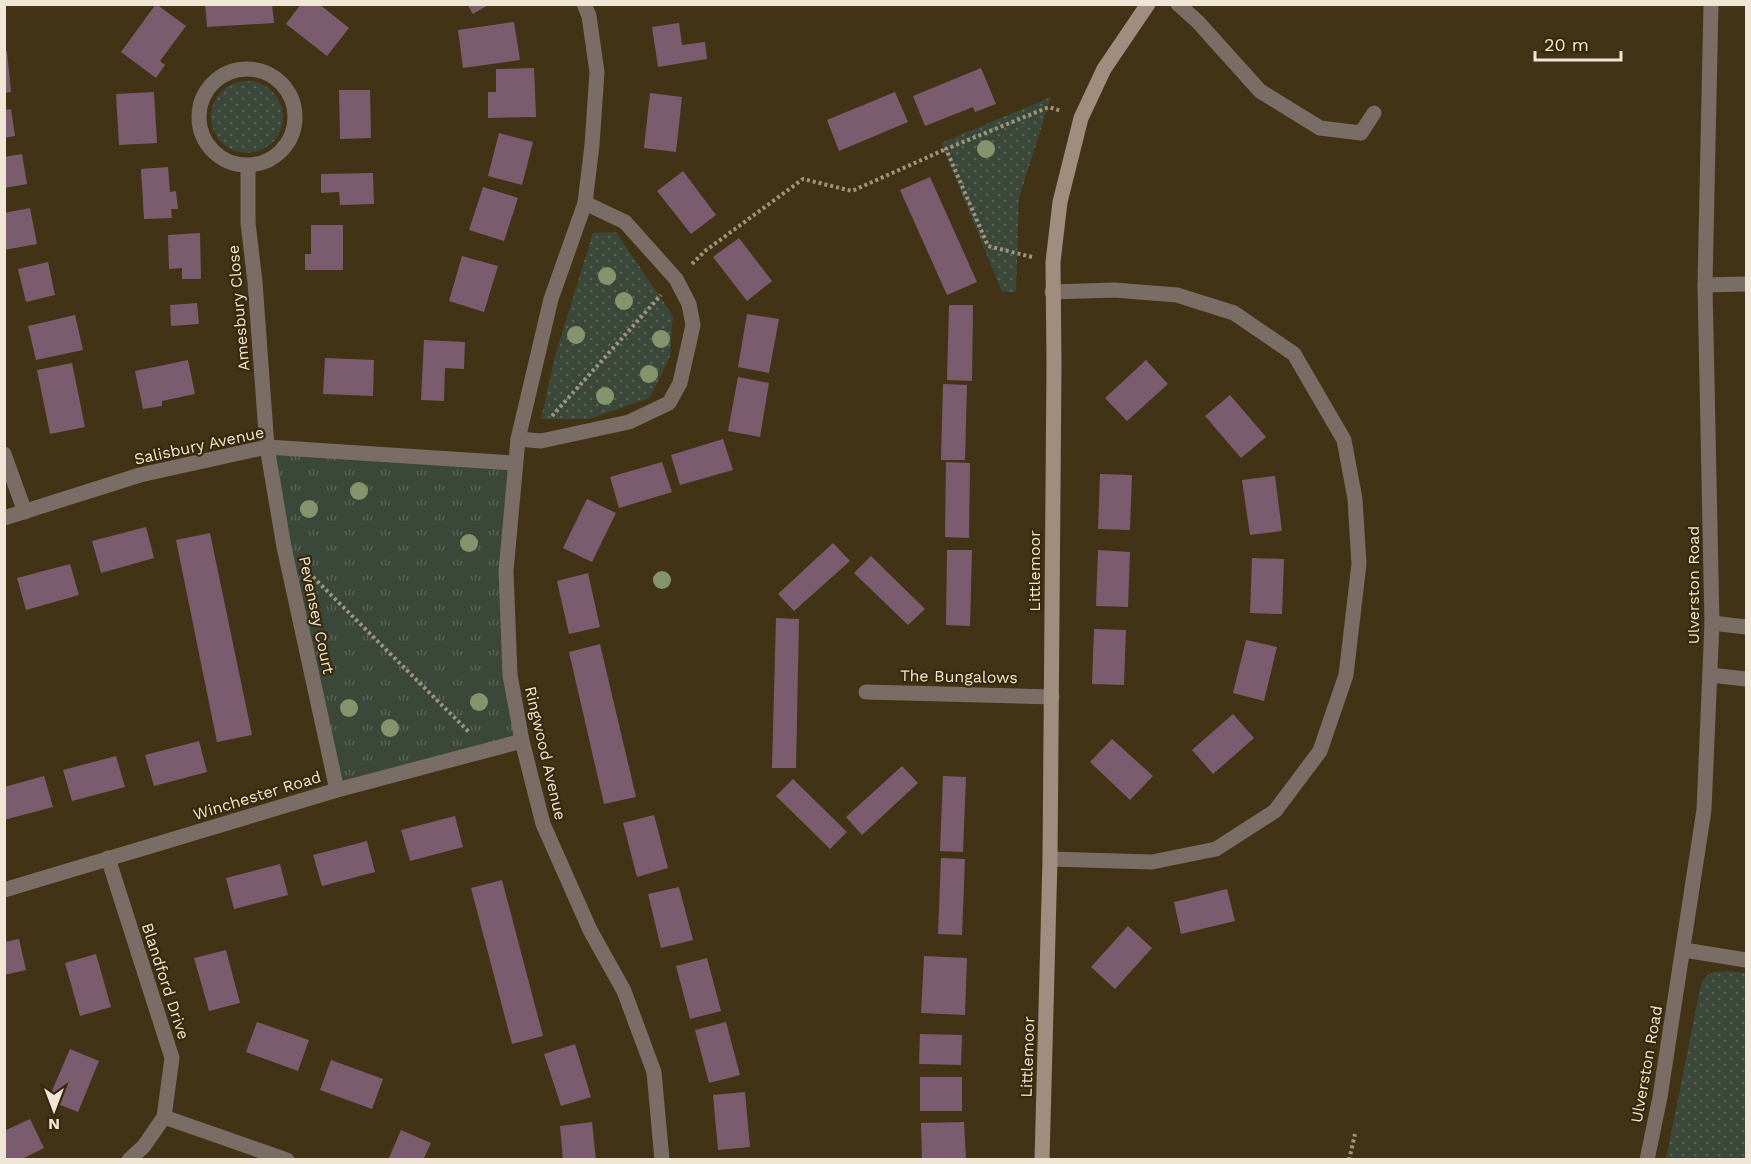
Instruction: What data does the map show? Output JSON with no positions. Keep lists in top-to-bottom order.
{
  "streets": {
    "main road": ["Littlemoor"],
    "street": [
      "Amesbury Close",
      "Salisbury Avenue",
      "Ulverston Road",
      "Pevensey Court",
      "The Bungalows",
      "Ringwood Avenue",
      "Winchester Road",
      "Blandford Drive"
    ]
  },
  "crossings": [
    ["Amesbury Close", "Salisbury Avenue"],
    ["Amesbury Close", "Pevensey Court"],
    ["Salisbury Avenue", "Pevensey Court"],
    ["Salisbury Avenue", "Ringwood Avenue"],
    ["Littlemoor", "The Bungalows"],
    ["Pevensey Court", "Winchester Road"],
    ["Ringwood Avenue", "Winchester Road"],
    ["Winchester Road", "Blandford Drive"]
  ],
  "scale_bar": "20 m",
  "north": "bottom"
}
